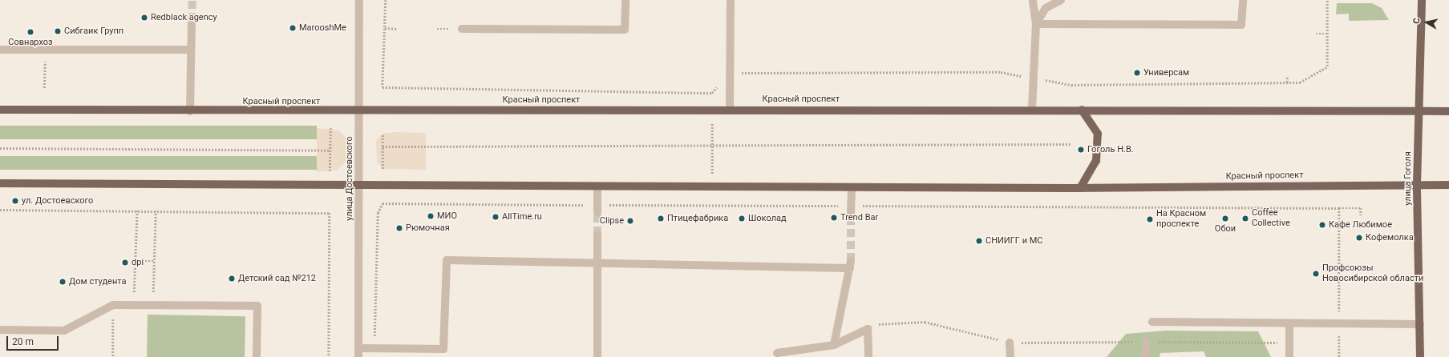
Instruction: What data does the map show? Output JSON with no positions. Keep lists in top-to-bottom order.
{
  "streets": {
    "main road": ["Красный проспект", "улица Гоголя"],
    "street": ["улица Достоевского"]
  },
  "crossings": [
    ["Красный проспект", "улица Достоевского"],
    ["Красный проспект", "улица Гоголя"]
  ],
  "places": [
    "Redblack agency",
    "MarooshMe",
    "Сибгаик Групп",
    "Совнархоз",
    "Универсам",
    "Гоголь Н.В.",
    "ул. Достоевского",
    "МИО",
    "AllTime.ru",
    "Trend Bar",
    "Птицефабрика",
    "Шоколад",
    "Обои",
    "Coffee Collective",
    "На Красном проспекте",
    "Clipse",
    "Кафе Любимое",
    "Рюмочная",
    "Кофемолка",
    "СНИИГГ и МС",
    "dpi",
    "Профсоюзы Новосибирской области",
    "Детский сад №212",
    "Дом студента"
  ],
  "scale_bar": "20 m",
  "north": "left"
}
